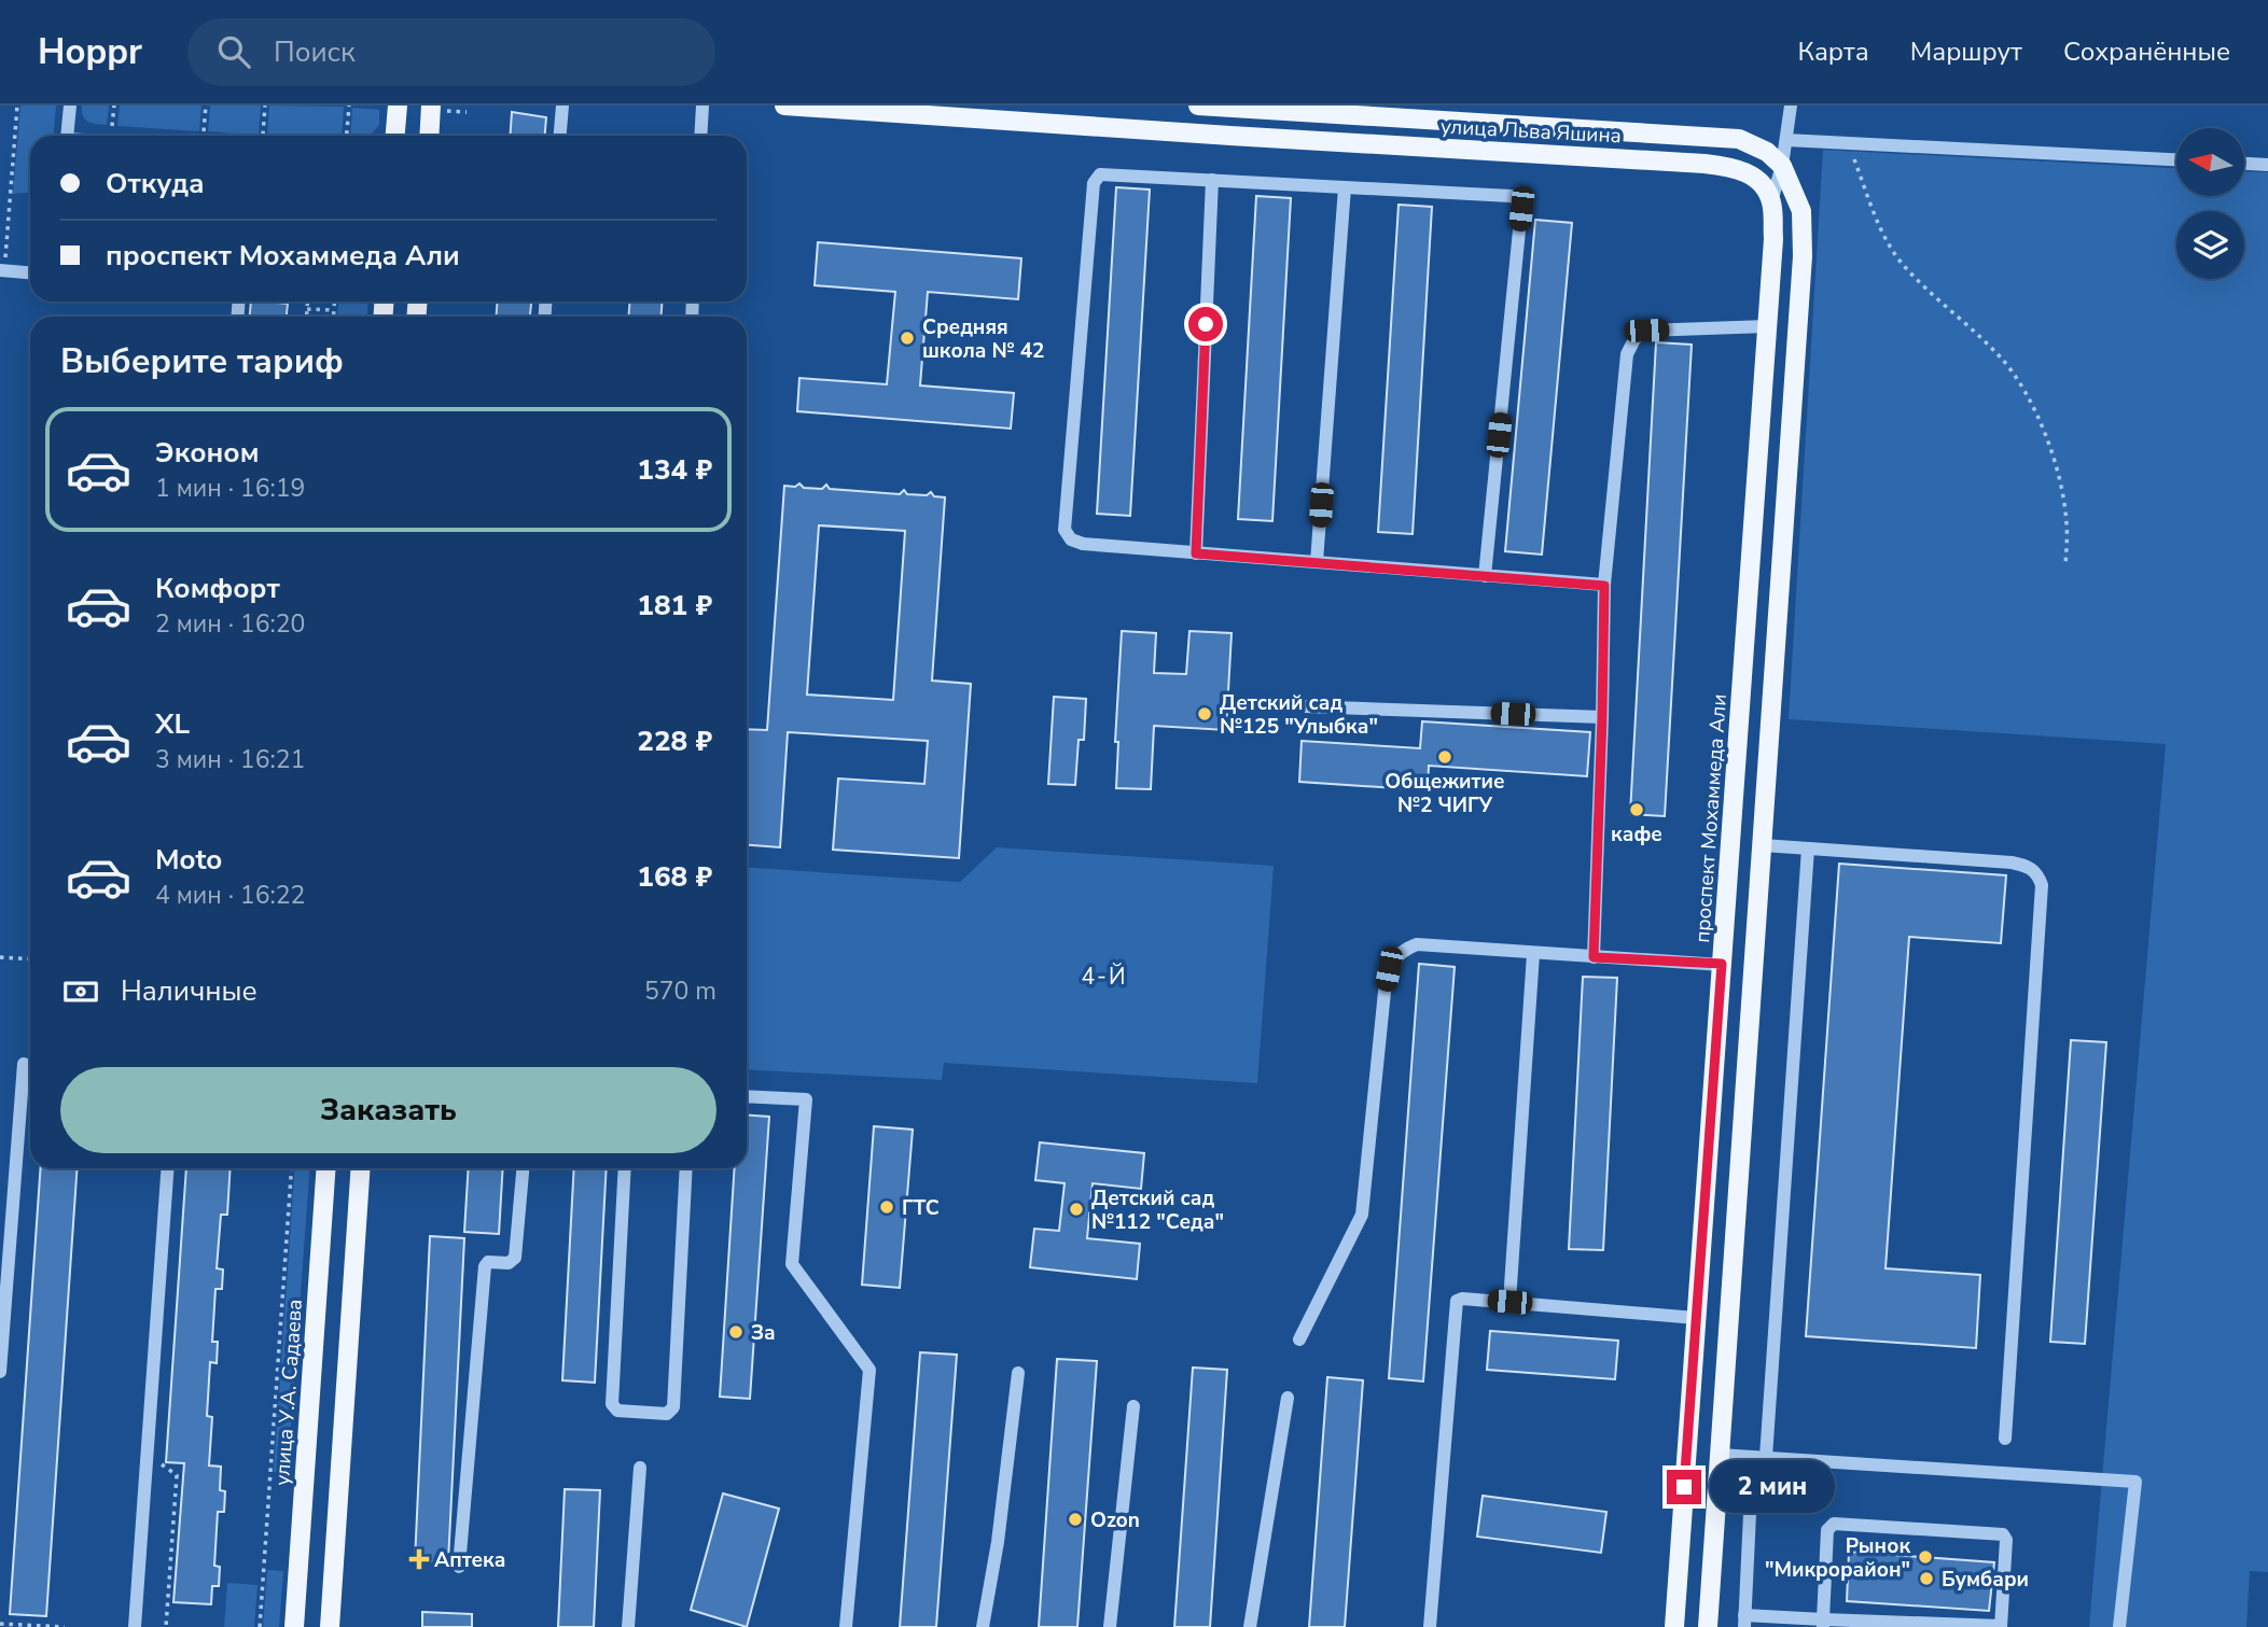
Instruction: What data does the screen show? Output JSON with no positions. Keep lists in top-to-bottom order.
{
  "streets": {
    "main road": ["улица Льва Яшина", "проспект Мохаммеда Али", "улица У.А. Садаева"]
  },
  "crossings": [
    ["улица Льва Яшина", "проспект Мохаммеда Али"]
  ],
  "districts": ["4-Й"],
  "places": {
    "other": [
      "Средняя школа № 42",
      "Детский сад №125 \"Улыбка\"",
      "Общежитие №2 ЧИГУ",
      "кафе",
      "ГТС",
      "Детский сад №112 \"Седа\"",
      "За",
      "Ozon",
      "Рынок \"Микрорайон\"",
      "Бумбари"
    ],
    "health": ["Аптека"]
  },
  "north": "left",
  "page": {
    "header": "Hoppr",
    "search": "Поиск",
    "nav": ["Карта", "Маршрут", "Сохранённые"],
    "banner": ["Откуда", "проспект Мохаммеда Али"],
    "heading": "Выберите тариф",
    "list": [
      {
        "name": "Эконом",
        "note": "1 мин · 16:19",
        "value": "134 ₽"
      },
      {
        "name": "Комфорт",
        "note": "2 мин · 16:20",
        "value": "181 ₽"
      },
      {
        "name": "XL",
        "note": "3 мин · 16:21",
        "value": "228 ₽"
      },
      {
        "name": "Moto",
        "note": "4 мин · 16:22",
        "value": "168 ₽"
      }
    ],
    "pay": ["Наличные", "570 m"],
    "buttons": "Заказать",
    "bubble": "2 мин"
  }
}
